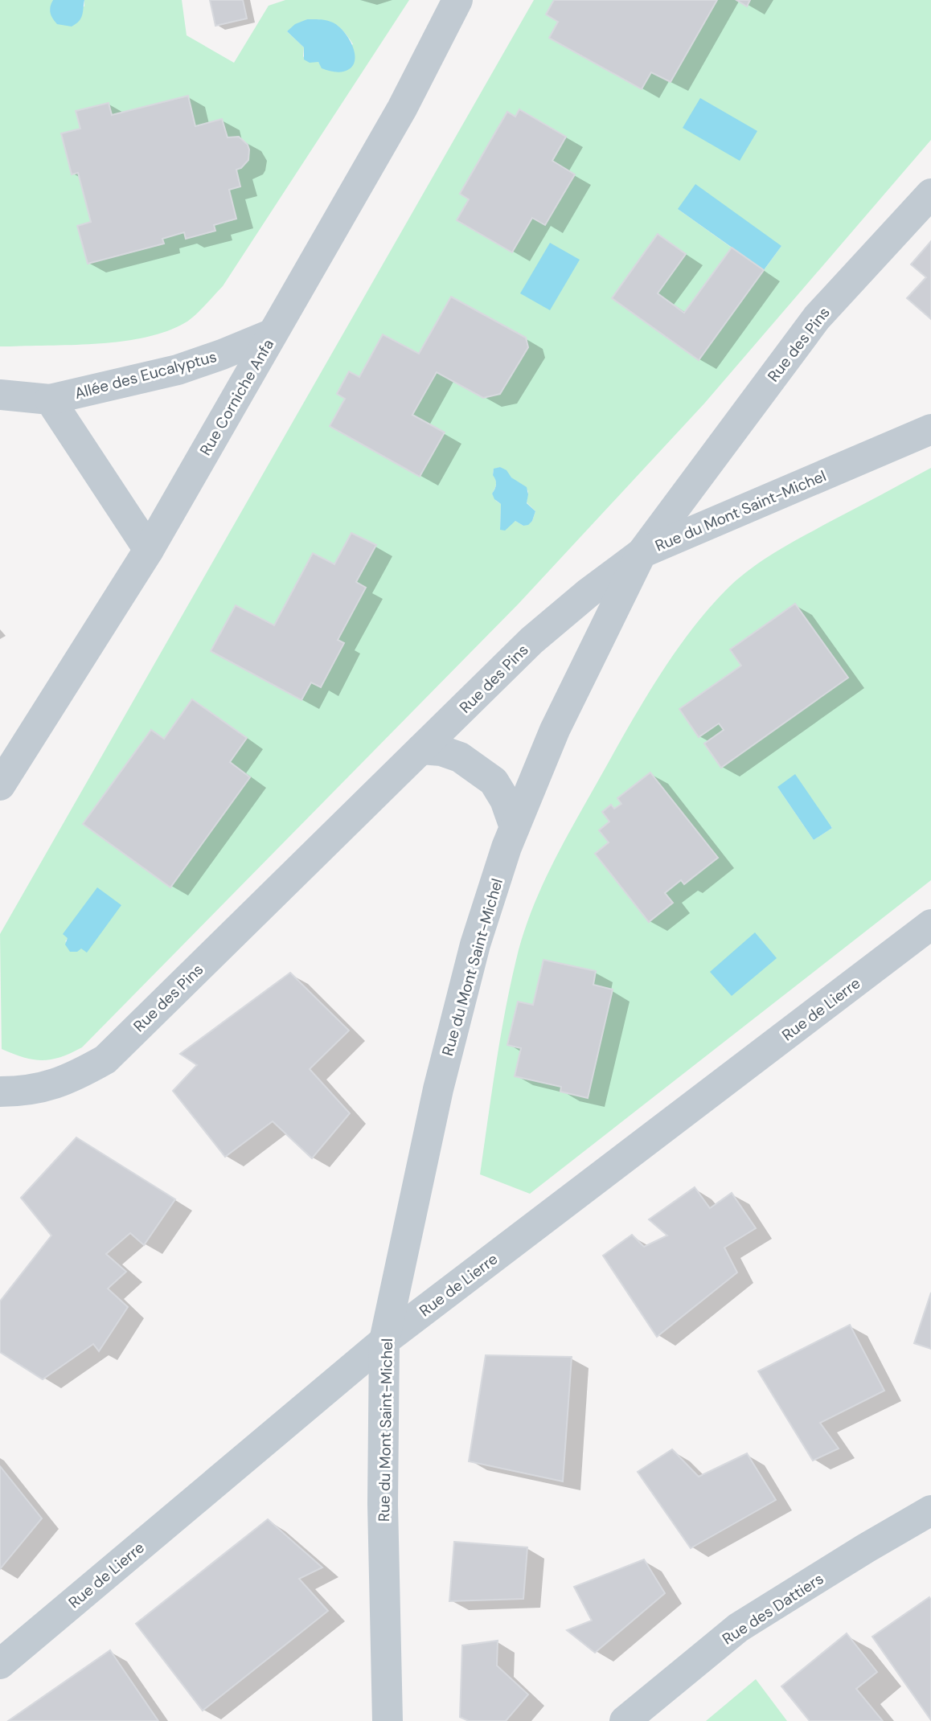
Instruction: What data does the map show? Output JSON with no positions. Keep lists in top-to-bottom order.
{
  "streets": {
    "street": [
      "Rue des Pins",
      "Allée des Eucalyptus",
      "Rue Corniche Anfa",
      "Rue du Mont Saint-Michel",
      "Rue de Lierre",
      "Rue des Dattiers"
    ]
  },
  "crossings": [
    ["Rue des Pins", "Rue du Mont Saint-Michel"],
    ["Allée des Eucalyptus", "Rue Corniche Anfa"],
    ["Rue du Mont Saint-Michel", "Rue de Lierre"]
  ]
}
